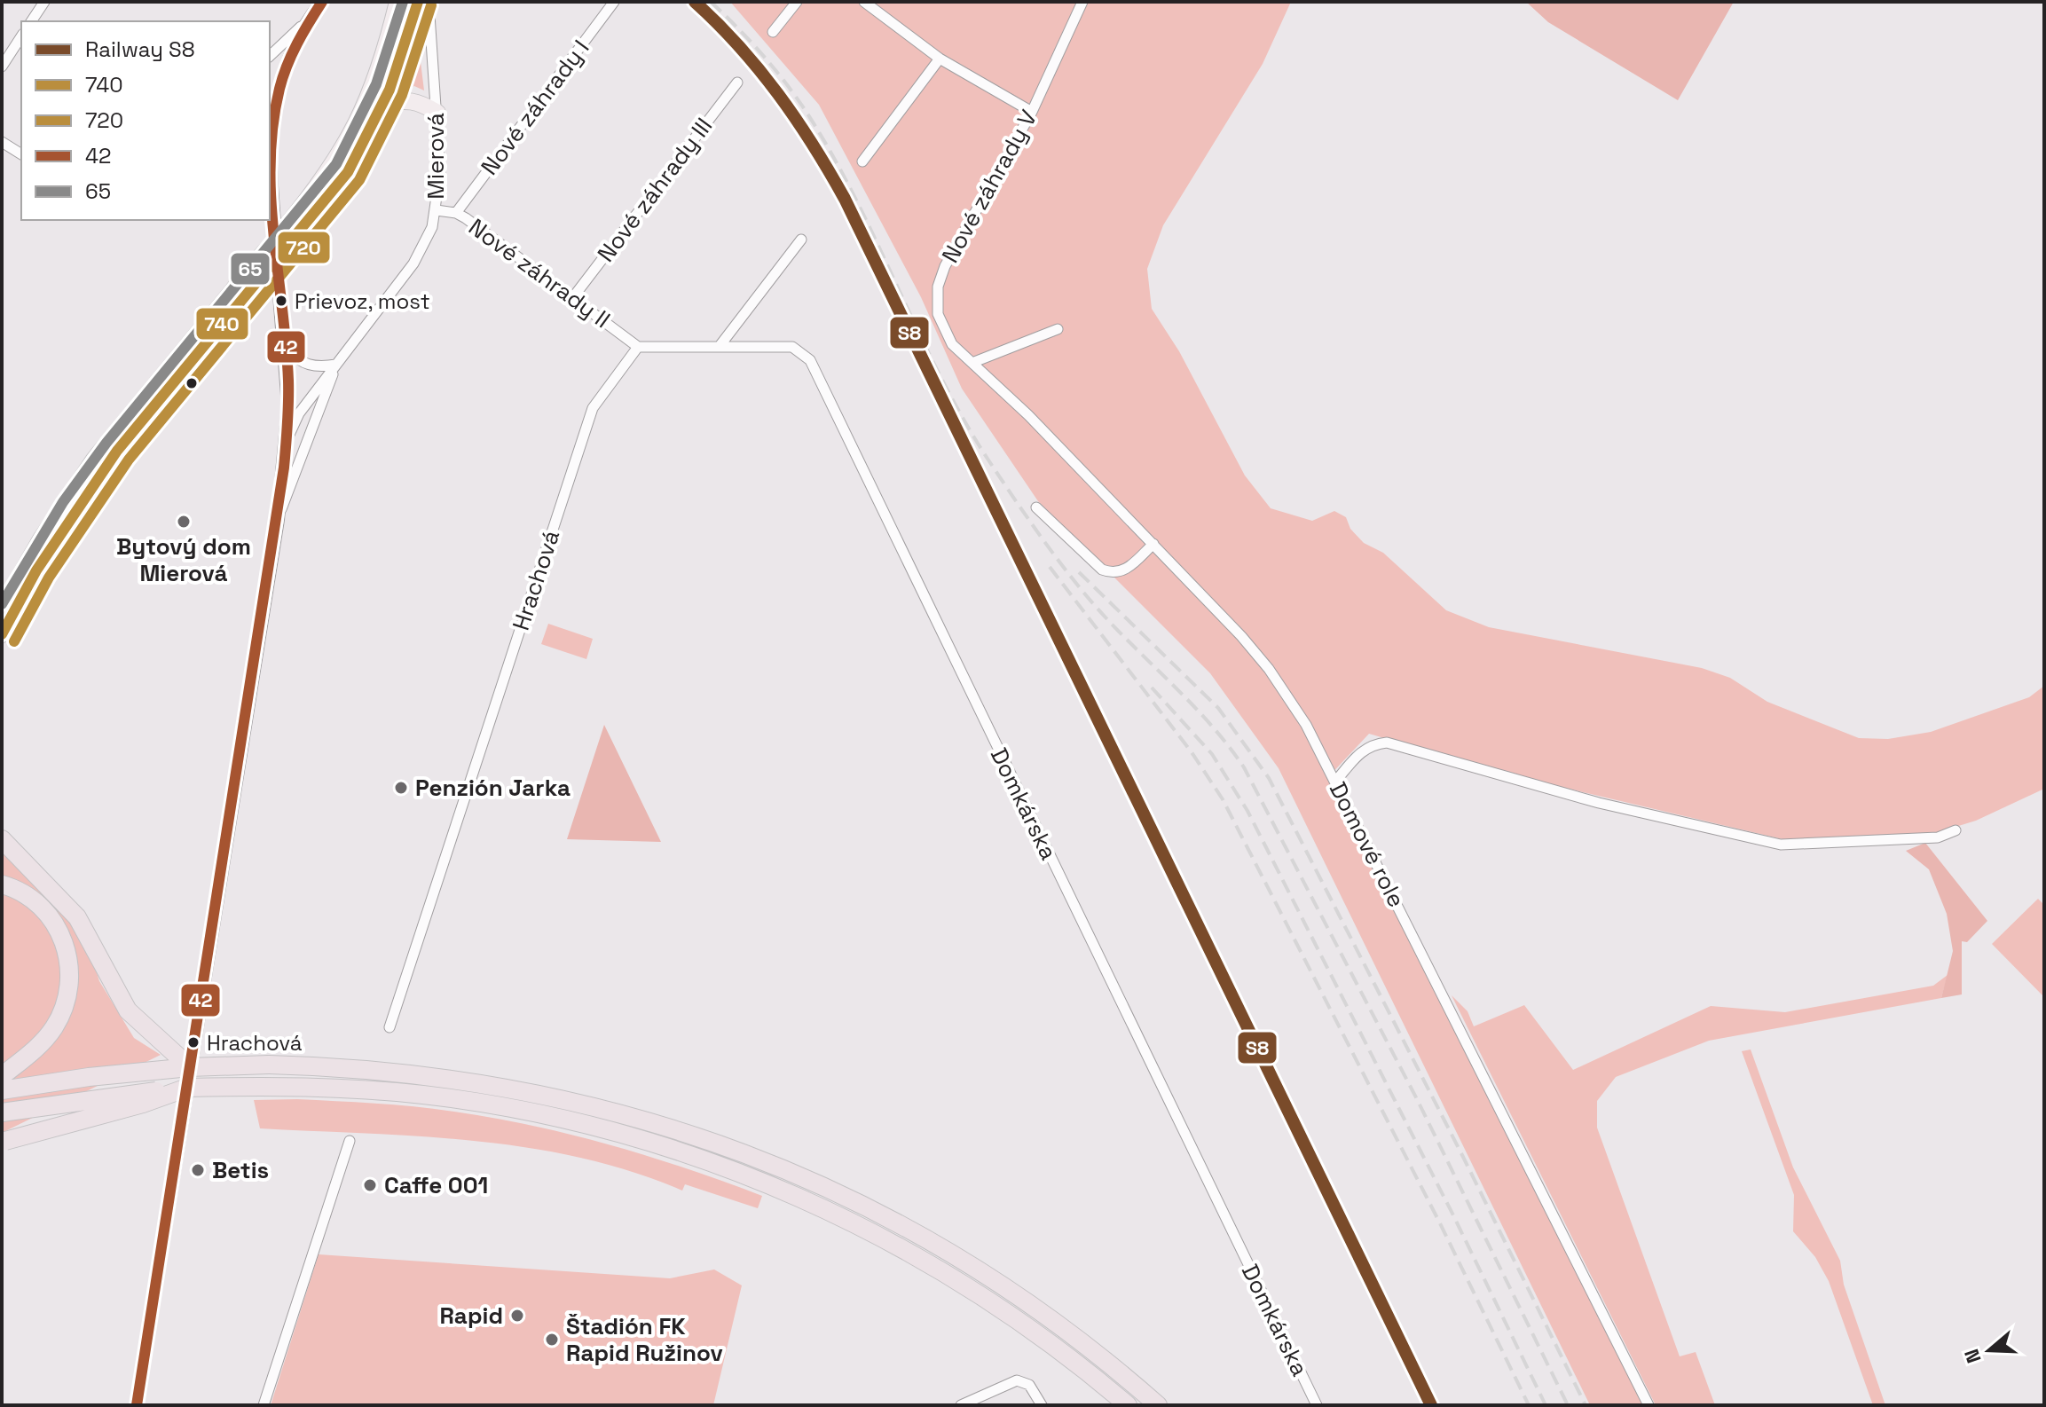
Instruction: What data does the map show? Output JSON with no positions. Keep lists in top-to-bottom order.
{
  "streets": {
    "street": [
      "Nové záhrady I",
      "Mierová",
      "Nové záhrady V",
      "Nové záhrady III",
      "Nové záhrady II",
      "Hrachová",
      "Domkárska",
      "Domové role"
    ]
  },
  "crossings": [
    ["Nové záhrady I", "Nové záhrady II"],
    ["Mierová", "Nové záhrady II"],
    ["Nové záhrady V", "Domové role"],
    ["Nové záhrady III", "Nové záhrady II"],
    ["Nové záhrady II", "Hrachová"],
    ["Nové záhrady II", "Domkárska"],
    ["Hrachová", "Domkárska"]
  ],
  "places": [
    "Prievoz, most",
    "Bytový dom Mierová",
    "Penzión Jarka",
    "Hrachová",
    "Betis",
    "Caffe 001",
    "Rapid",
    "Štadión FK Rapid Ružinov"
  ],
  "lines": [
    "rail line S8",
    "transit line 740",
    "transit line 42",
    "transit line 65",
    "transit line 720"
  ],
  "legend": [
    "Railway S8",
    "740",
    "720",
    "42",
    "65"
  ],
  "north": "left"
}
